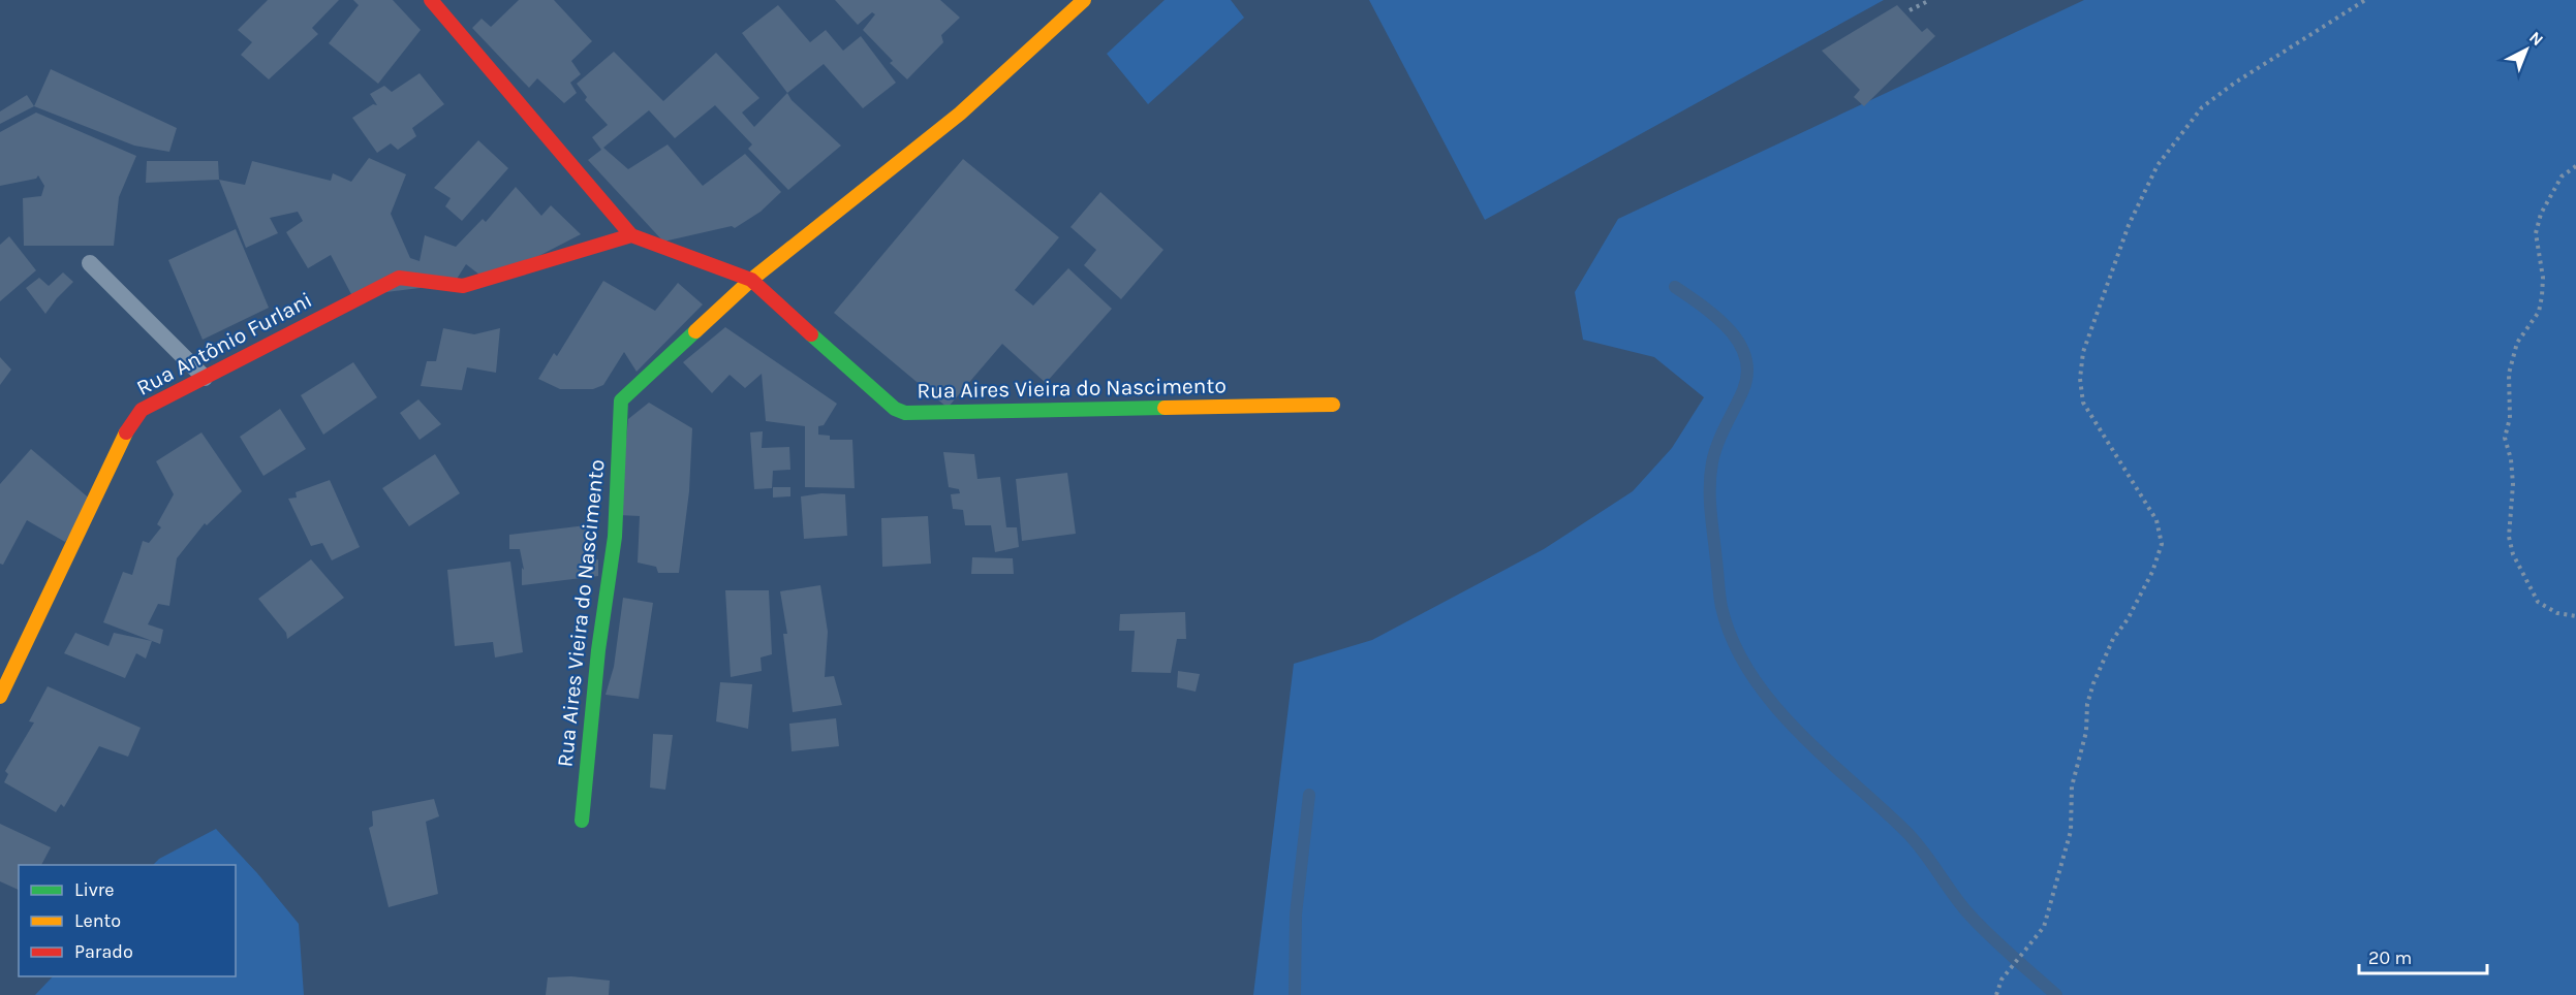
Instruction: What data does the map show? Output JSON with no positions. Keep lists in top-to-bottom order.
{
  "streets": {
    "street": ["Rua Antônio Furlani", "Rua Aires Vieira do Nascimento"]
  },
  "crossings": [
    ["Rua Antônio Furlani", "Rua Aires Vieira do Nascimento"]
  ],
  "legend": ["Livre", "Lento", "Parado"],
  "scale_bar": "20 m",
  "north": "top right"
}
